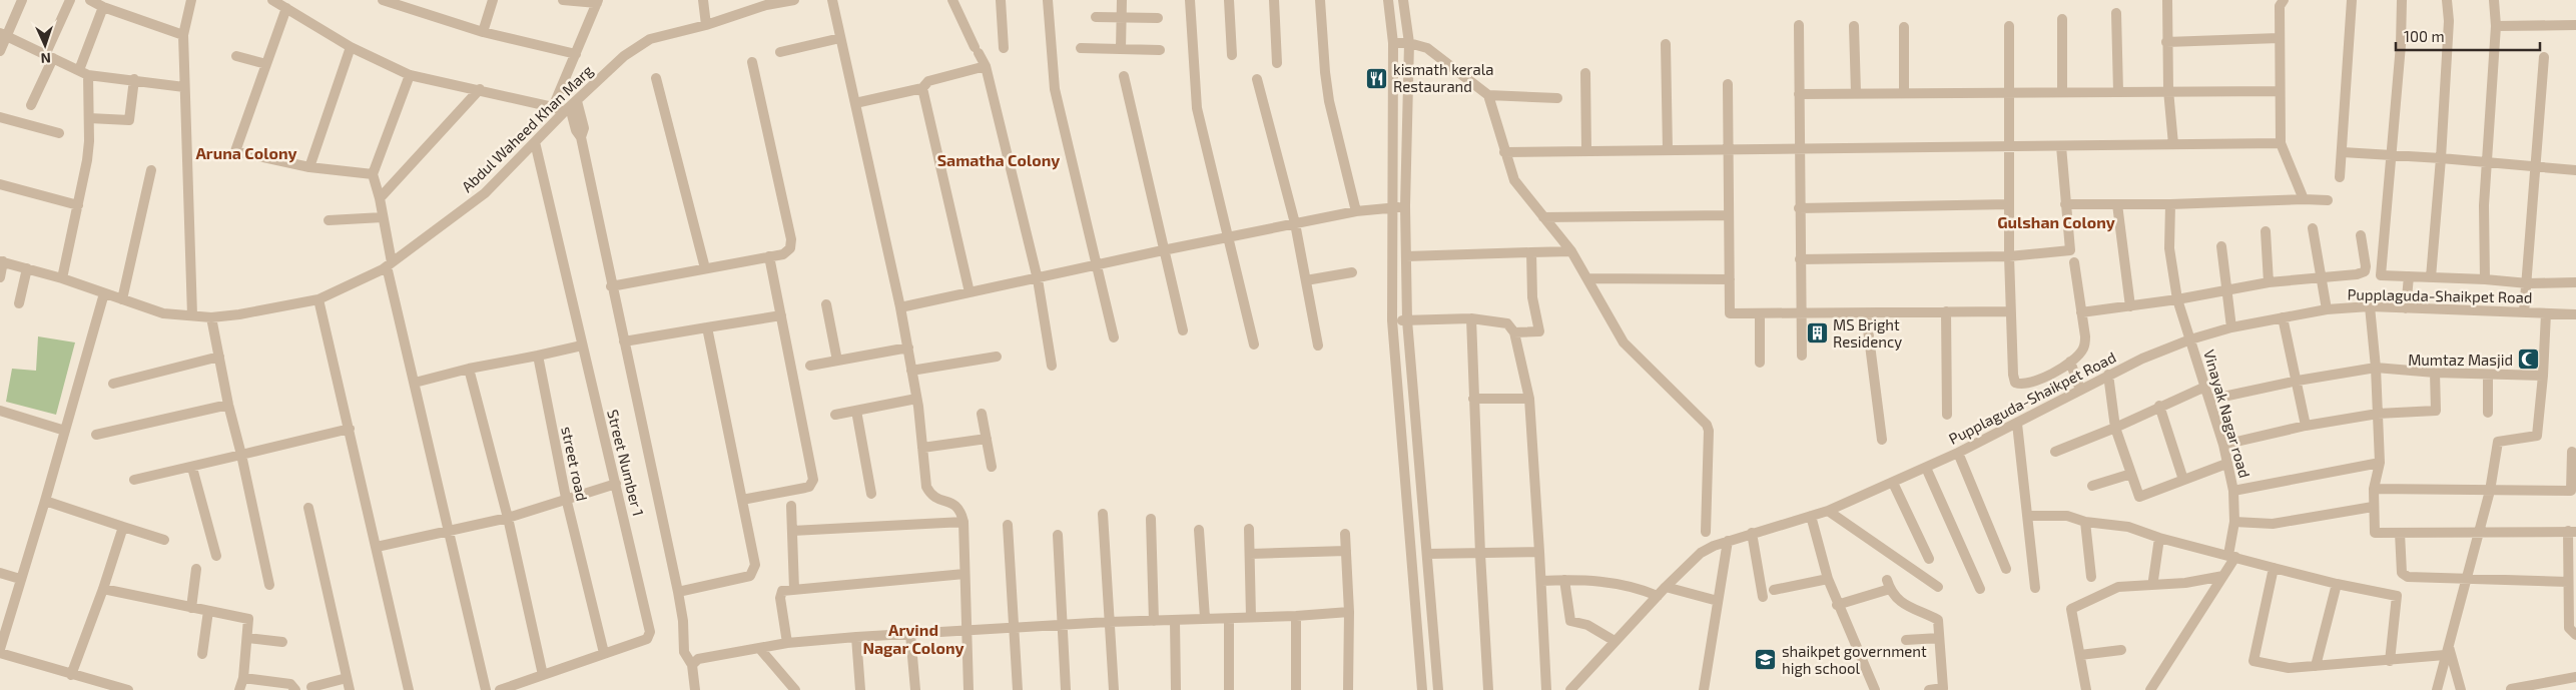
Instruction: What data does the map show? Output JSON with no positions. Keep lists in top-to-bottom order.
{
  "streets": {
    "street": [
      "Abdul Waheed Khan Marg",
      "Pupplaguda-Shaikpet Road",
      "Vinayak Nagar road",
      "Street Number 1",
      "street road"
    ]
  },
  "crossings": [
    ["Abdul Waheed Khan Marg", "Street Number 1"],
    ["Pupplaguda-Shaikpet Road", "Vinayak Nagar road"],
    ["Street Number 1", "street road"]
  ],
  "districts": [
    "Aruna Colony",
    "Samatha Colony",
    "Gulshan Colony",
    "Arvind Nagar Colony"
  ],
  "places": {
    "restaurant": ["kismath kerala Restaurand"],
    "building": ["MS Bright Residency"],
    "mosque": ["Mumtaz Masjid"],
    "school or university": ["shaikpet government high school"]
  },
  "scale_bar": "100 m",
  "north": "bottom"
}
